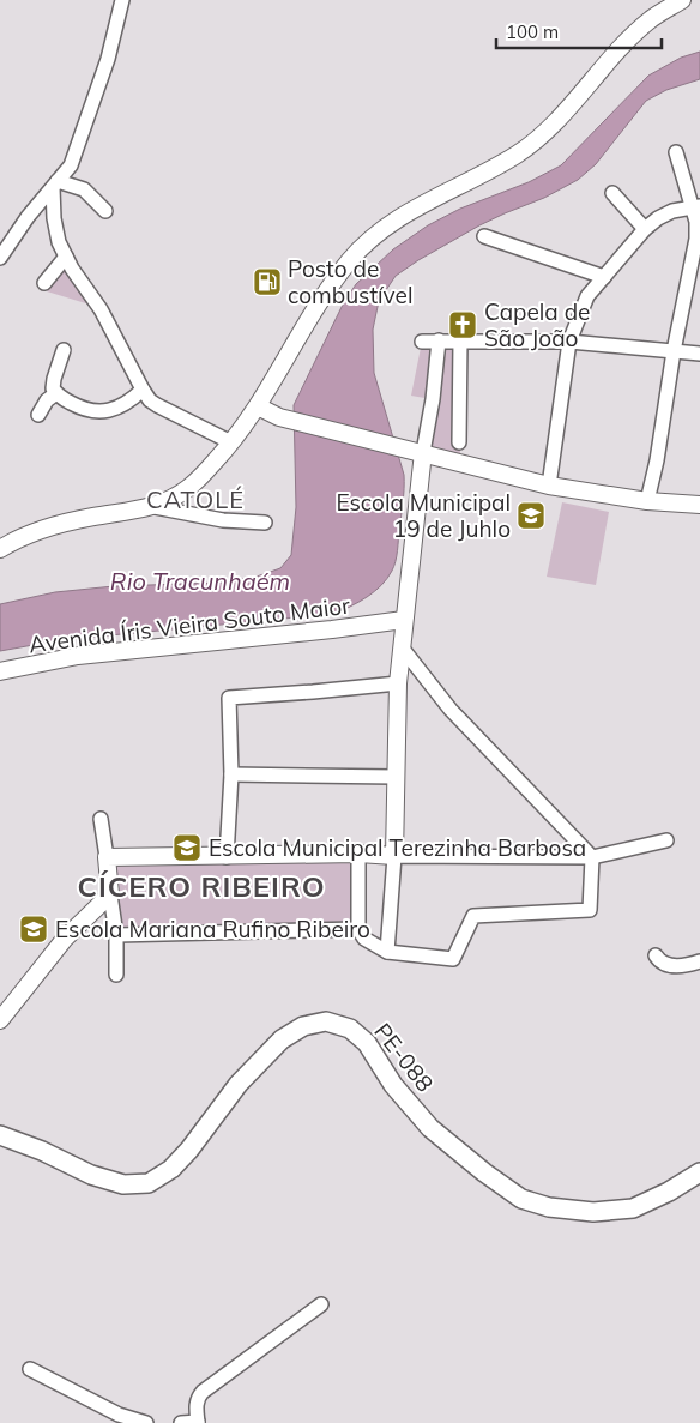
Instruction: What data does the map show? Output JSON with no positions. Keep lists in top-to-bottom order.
{
  "streets": {
    "main road": ["PE-088"],
    "street": ["Avenida Íris Vieira Souto Maior"]
  },
  "districts": ["CATOLÉ", "CÍCERO RIBEIRO"],
  "water": ["Rio Tracunhaém"],
  "places": {
    "fuel station": ["Posto de combustível"],
    "church": ["Capela de São João"],
    "school or university": ["Escola Municipal 19 de Juhlo", "Escola Municipal Terezinha Barbosa", "Escola Mariana Rufino Ribeiro"]
  },
  "scale_bar": "100 m"
}
